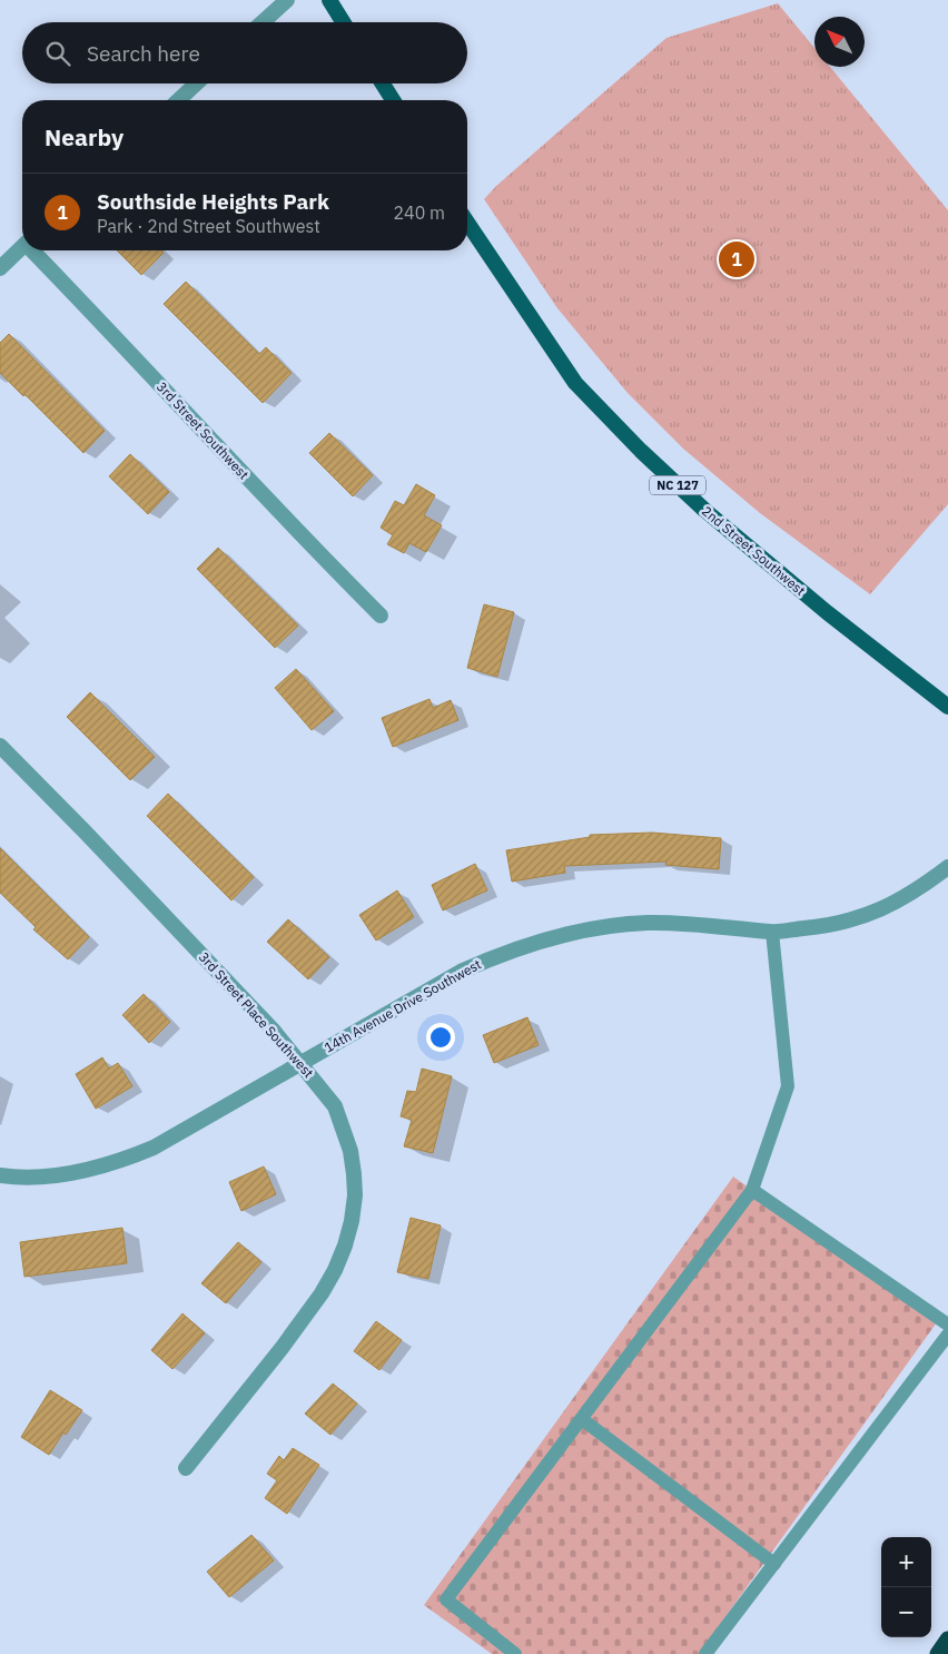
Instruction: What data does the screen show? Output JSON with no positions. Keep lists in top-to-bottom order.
{
  "streets": {
    "main road": ["NC 127", "2nd Street Southwest"],
    "street": ["3rd Street Southwest", "14th Avenue Drive Southwest", "3rd Street Place Southwest"]
  },
  "crossings": [
    ["14th Avenue Drive Southwest", "3rd Street Place Southwest"]
  ],
  "north": "top left",
  "page": {
    "search": "Search here",
    "heading": "Nearby",
    "list": [
      {
        "mark": "1",
        "name": "Southside Heights Park",
        "note": "Park · 2nd Street Southwest",
        "value": "240 m"
      }
    ],
    "pins": "1",
    "map_buttons": ["+", "−"]
  }
}
